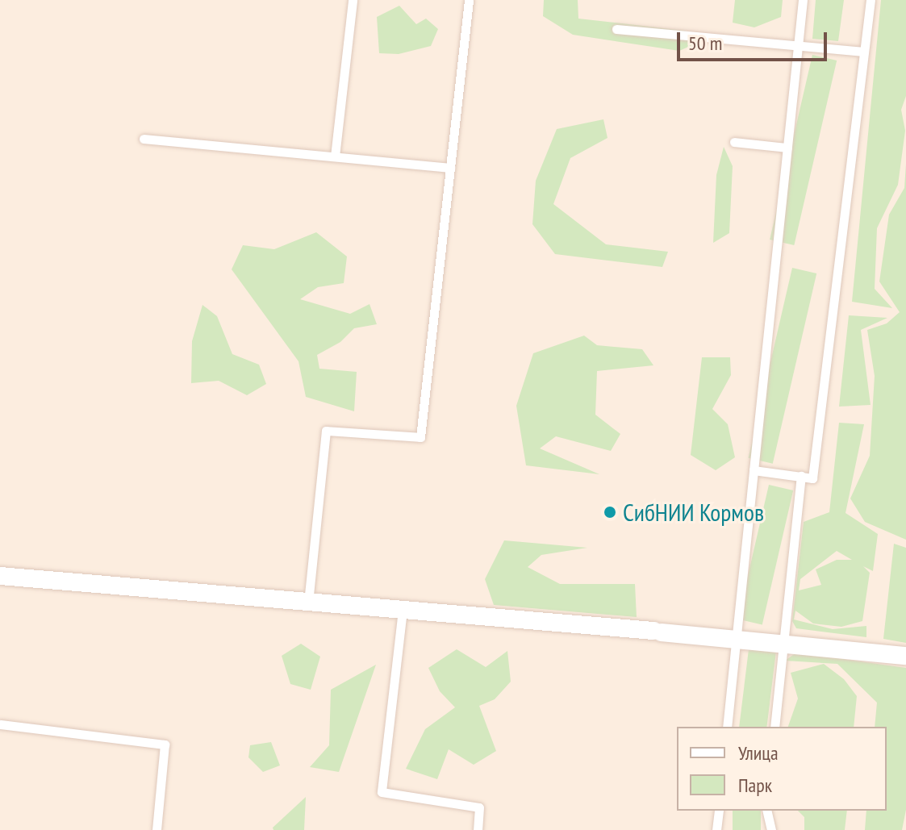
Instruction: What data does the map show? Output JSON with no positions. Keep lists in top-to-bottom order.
{
  "places": ["СибНИИ Кормов"],
  "legend": ["Улица", "Парк"],
  "scale_bar": "50 m"
}
